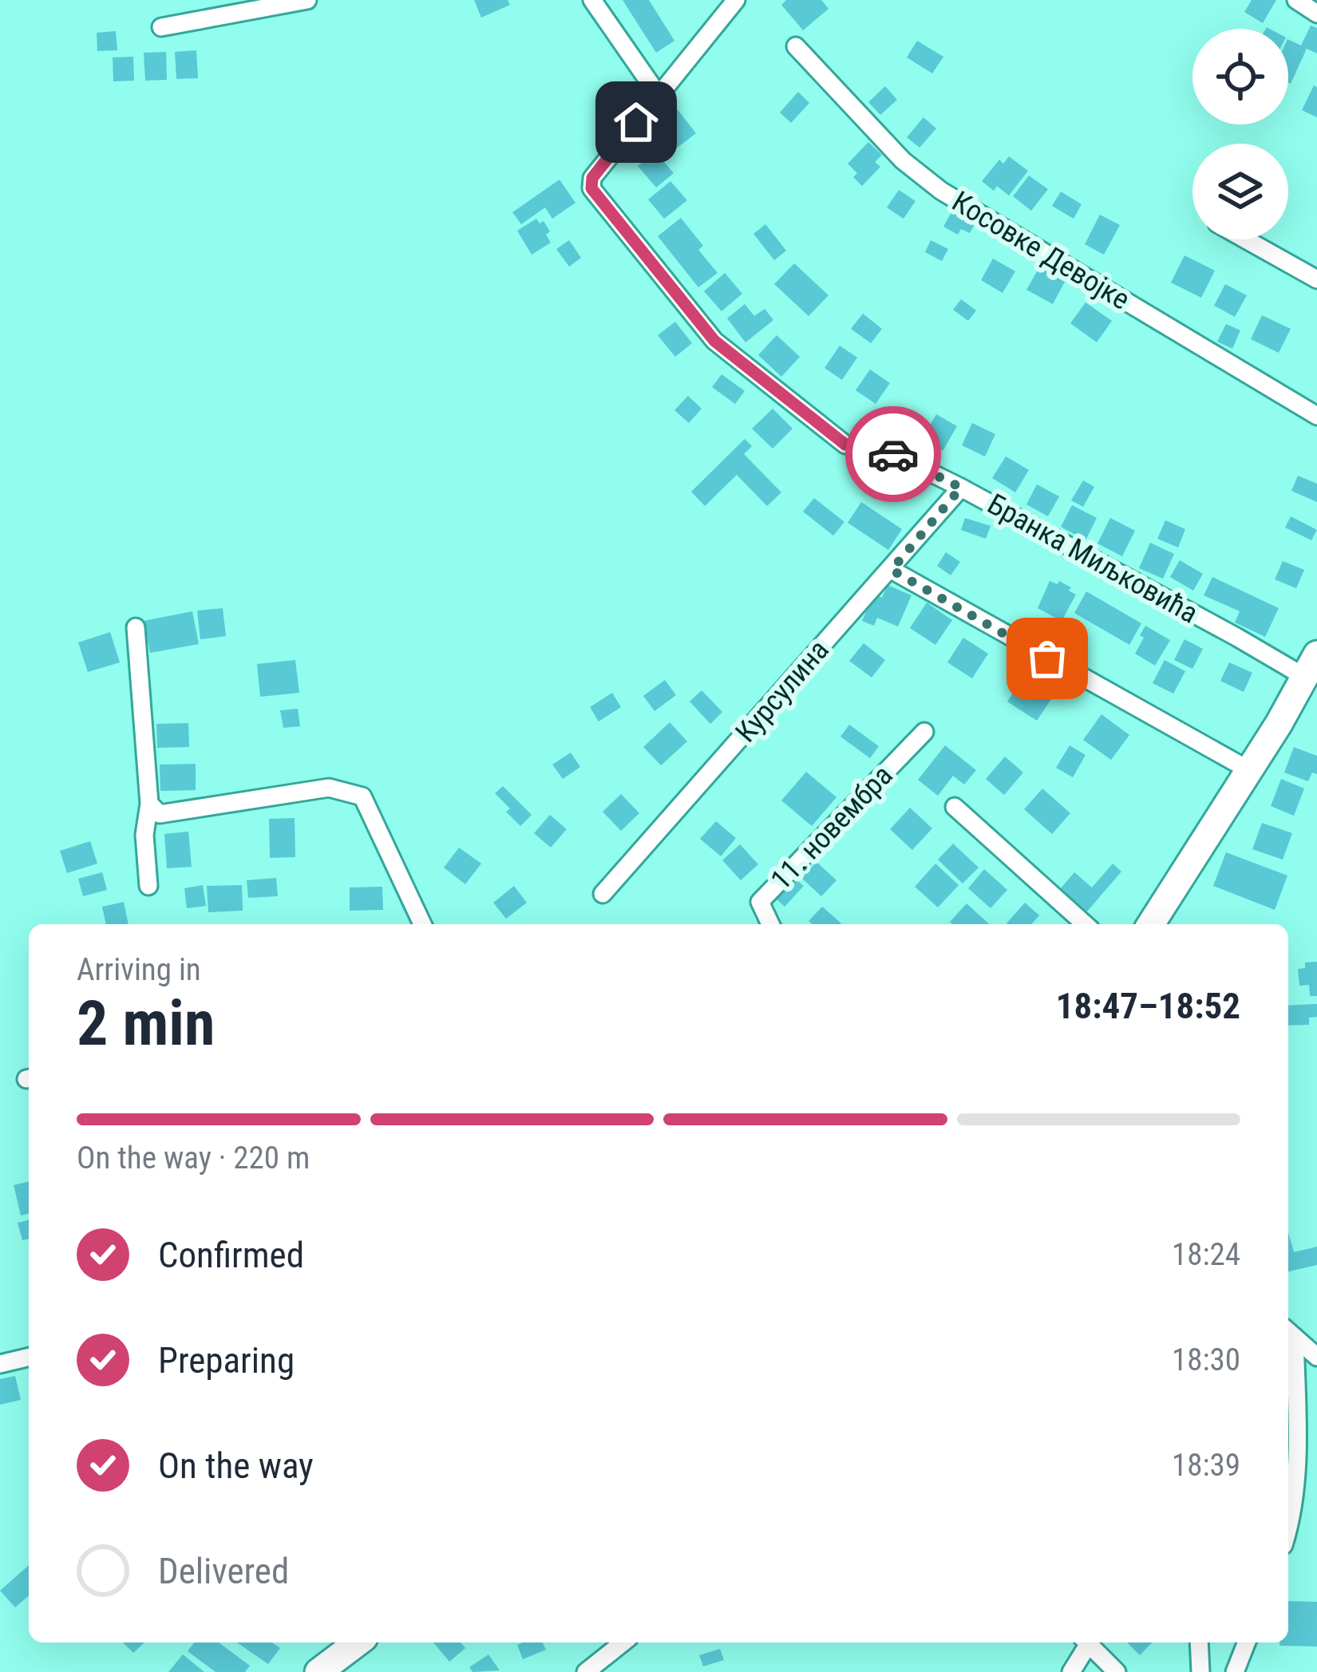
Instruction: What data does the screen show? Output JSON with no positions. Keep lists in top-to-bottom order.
{
  "streets": {
    "street": [
      "Косовке Девојке",
      "Бранка Миљковића",
      "Курсулина",
      "11. новембра"
    ]
  },
  "crossings": [
    ["Бранка Миљковића", "Курсулина"]
  ],
  "page": {
    "heading": ["2 min", "Arriving in", "18:47–18:52"],
    "bar": "On the way · 220 m",
    "list": [
      ["Confirmed", "18:24"],
      ["Preparing", "18:30"],
      ["On the way", "18:39"],
      "Delivered"
    ]
  }
}
